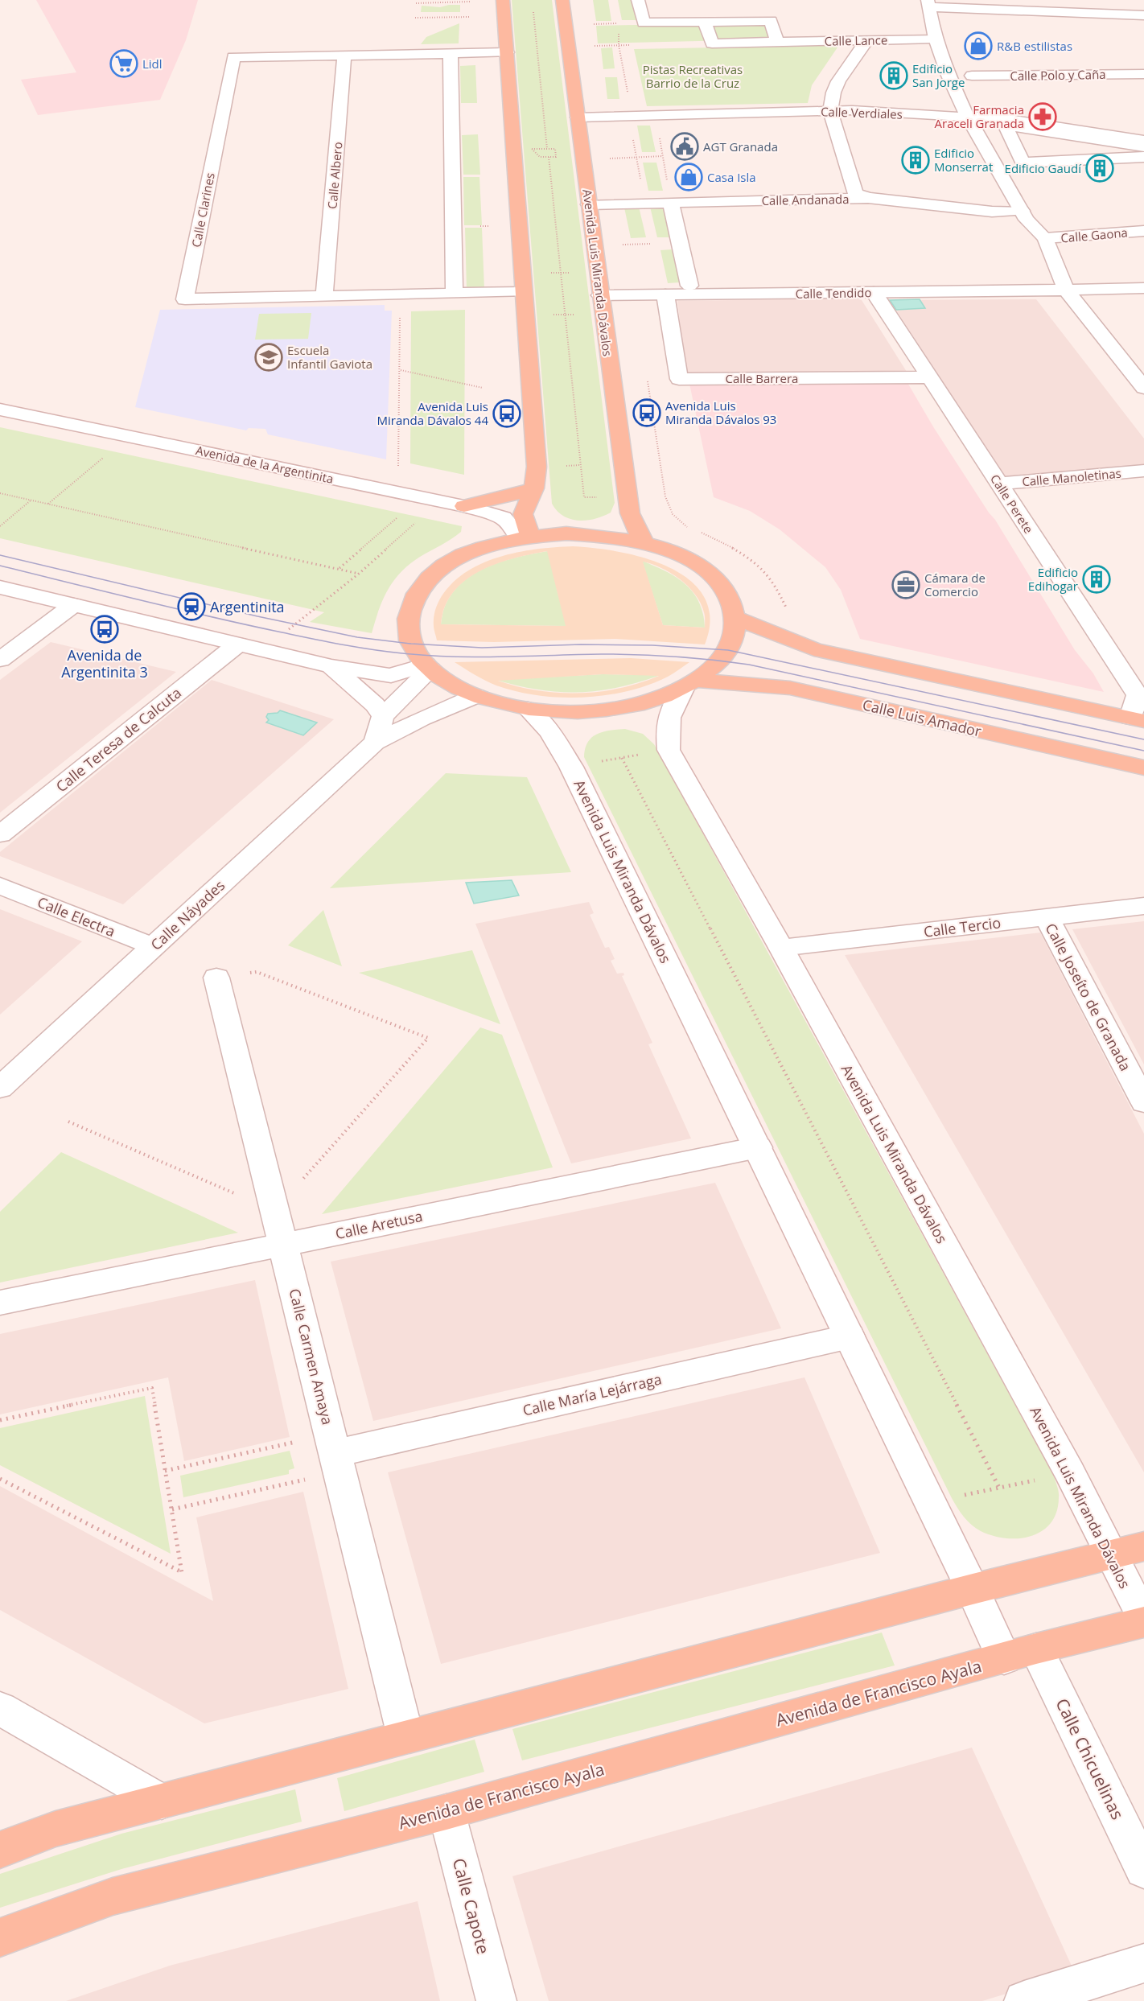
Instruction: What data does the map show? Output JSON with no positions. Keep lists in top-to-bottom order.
{
  "streets": {
    "main road": ["Avenida Luis Miranda Dávalos", "Calle Luis Amador", "Avenida de Francisco Ayala"],
    "street": [
      "Calle Lance",
      "Calle Polo y Caña",
      "Calle Verdiales",
      "Calle Albero",
      "Calle Andanada",
      "Calle Clarines",
      "Calle Gaona",
      "Calle Tendido",
      "Calle Barrera",
      "Avenida de la Argentinita",
      "Calle Manoletinas",
      "Calle Perete",
      "Calle Teresa de Calcuta",
      "Calle Náyades",
      "Calle Electra",
      "Calle Tercio",
      "Calle Joseíto de Granada",
      "Calle Aretusa",
      "Calle Carmen Amaya",
      "Calle María Lejárraga",
      "Calle Chicuelinas",
      "Calle Capote"
    ]
  },
  "crossings": [
    ["Calle Verdiales", "Avenida Luis Miranda Dávalos"],
    ["Calle Albero", "Calle Clarines"],
    ["Calle Andanada", "Avenida Luis Miranda Dávalos"],
    ["Avenida Luis Miranda Dávalos", "Calle Tendido"],
    ["Avenida Luis Miranda Dávalos", "Calle Luis Amador"],
    ["Avenida Luis Miranda Dávalos", "Calle Tercio"],
    ["Avenida Luis Miranda Dávalos", "Calle Aretusa"],
    ["Avenida Luis Miranda Dávalos", "Calle María Lejárraga"],
    ["Avenida Luis Miranda Dávalos", "Avenida de Francisco Ayala"],
    ["Calle Tendido", "Calle Barrera"],
    ["Calle Tendido", "Calle Perete"],
    ["Calle Barrera", "Calle Perete"],
    ["Calle Manoletinas", "Calle Perete"],
    ["Calle Náyades", "Calle Electra"],
    ["Calle Tercio", "Calle Joseíto de Granada"],
    ["Calle Aretusa", "Calle Carmen Amaya"],
    ["Calle Carmen Amaya", "Calle María Lejárraga"],
    ["Avenida de Francisco Ayala", "Calle Chicuelinas"],
    ["Avenida de Francisco Ayala", "Calle Capote"]
  ],
  "parks": ["Pistas Recreativas Barrio de la Cruz"],
  "places": {
    "shop": ["R&B estilistas", "Casa Isla"],
    "supermarket": ["Lidl"],
    "building": [
      "Edificio San Jorge",
      "Edificio Monserrat",
      "Edificio Gaudí",
      "Edificio Edihogar"
    ],
    "pharmacy": ["Farmacia Araceli Granada"],
    "public building": ["AGT Granada"],
    "school or university": ["Escuela Infantil Gaviota"],
    "bus stop": ["Avenida Luis Miranda Dávalos 93", "Avenida Luis Miranda Dávalos 44", "Avenida de Argentinita 3"],
    "office": ["Cámara de Comercio"],
    "station": ["Argentinita"]
  }
}
